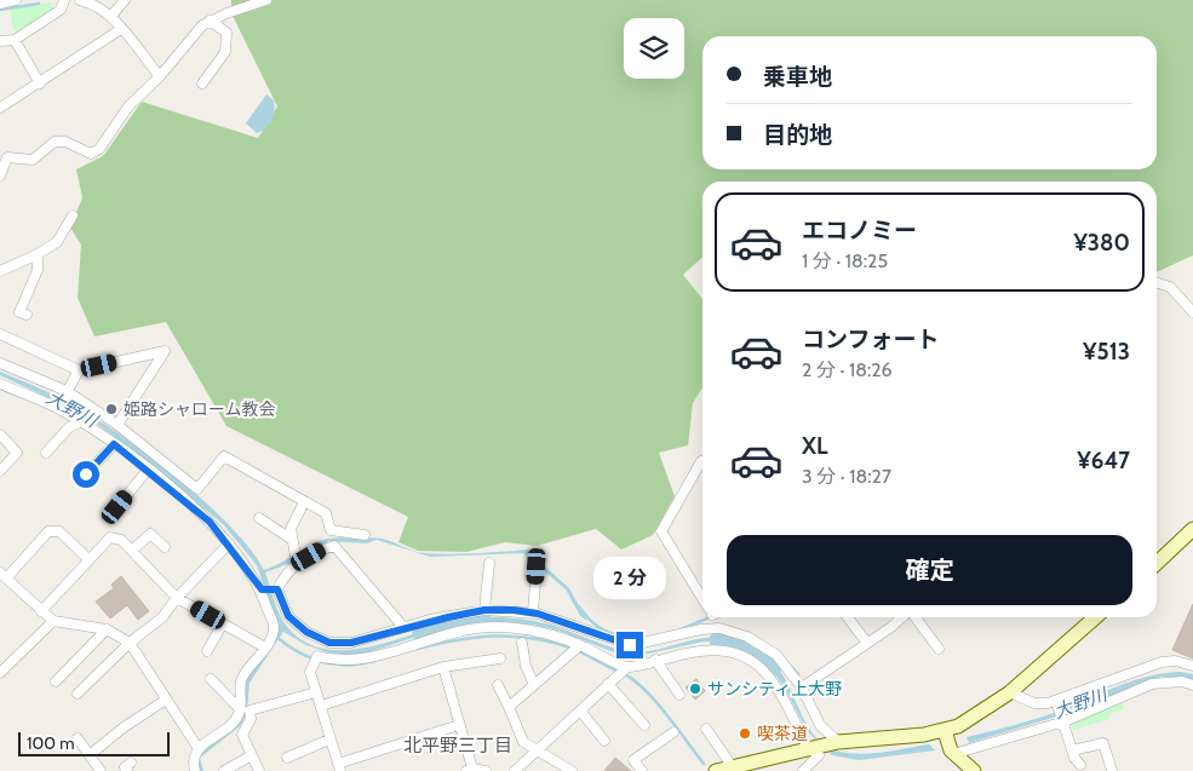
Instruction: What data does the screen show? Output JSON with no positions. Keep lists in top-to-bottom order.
{
  "districts": ["北平野三丁目"],
  "water": ["大野川"],
  "places": ["姫路シャローム教会", "サンシティ上大野", "喫茶道"],
  "scale_bar": "100 m",
  "page": {
    "banner": ["乗車地", "目的地"],
    "list": [
      {
        "name": "エコノミー",
        "note": "1 分 · 18:25",
        "value": "¥380"
      },
      {
        "name": "コンフォート",
        "note": "2 分 · 18:26",
        "value": "¥513"
      },
      {
        "name": "XL",
        "note": "3 分 · 18:27",
        "value": "¥647"
      }
    ],
    "buttons": "確定",
    "bubble": "2 分",
    "scale": "100 m"
  }
}
